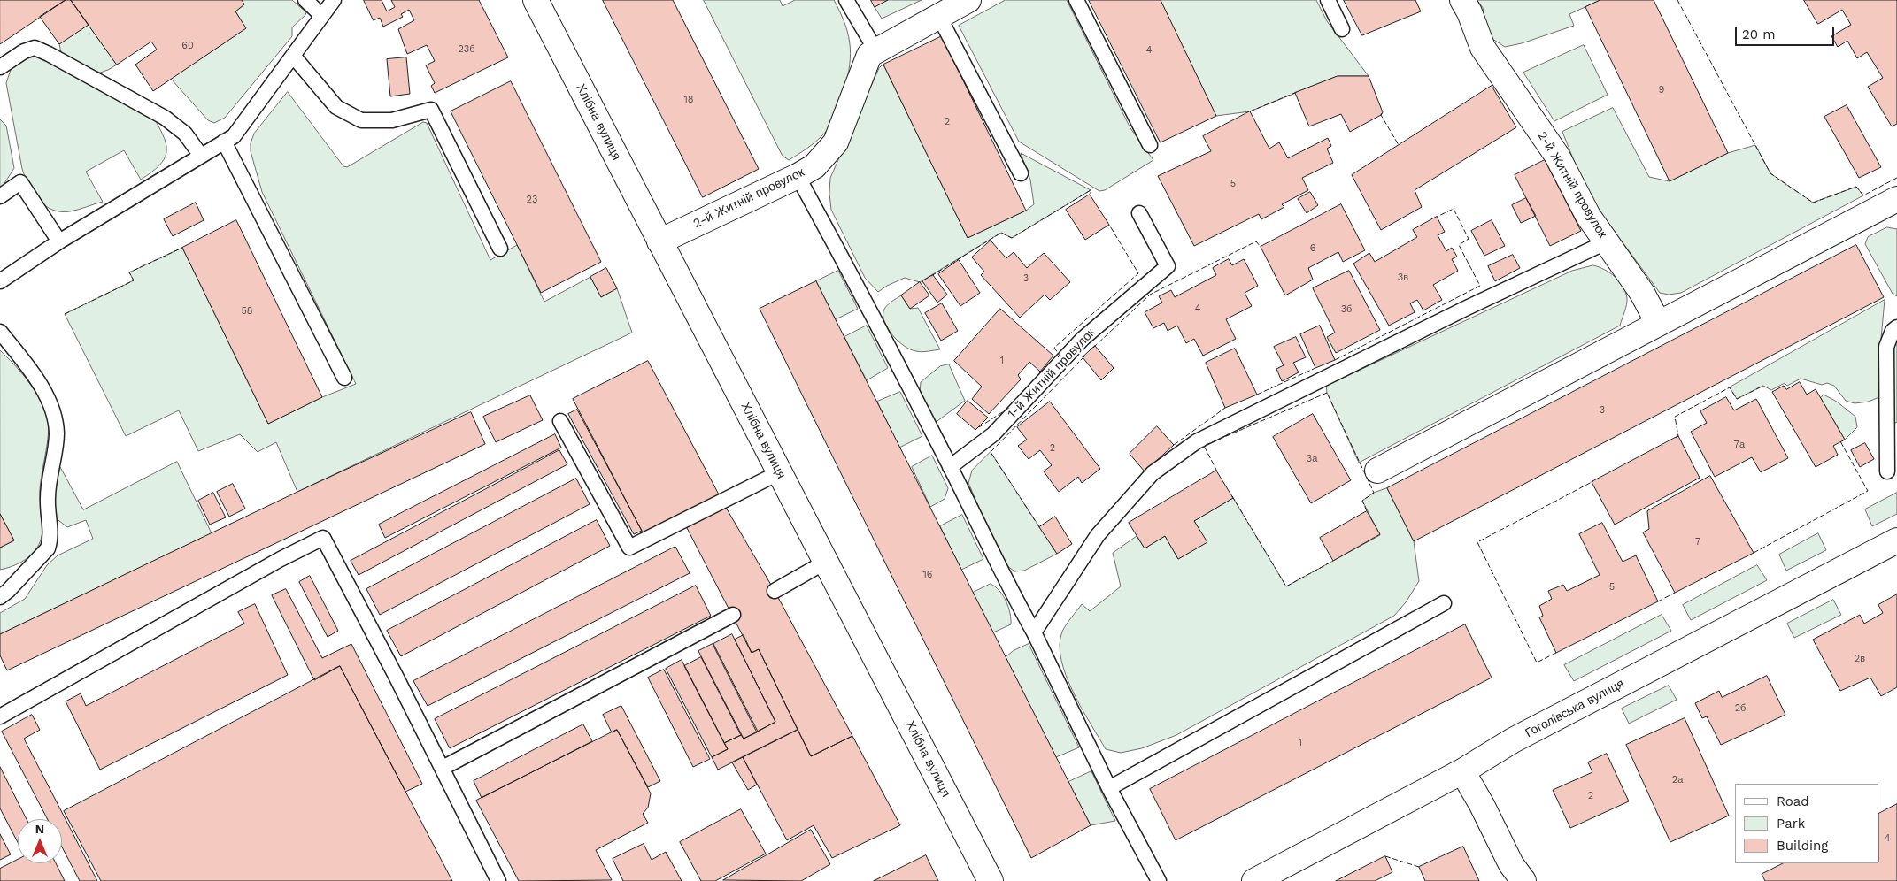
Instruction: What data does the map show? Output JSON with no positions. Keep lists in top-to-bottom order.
{
  "streets": {
    "street": ["Хлібна вулиця", "2-й Житній провулок", "Гоголівська вулиця"],
    "lane": ["1-й Житній провулок"]
  },
  "crossings": [
    ["Хлібна вулиця", "2-й Житній провулок"]
  ],
  "house_numbers": [
    "60",
    "23б",
    "4",
    "9",
    "18",
    "2",
    "5",
    "23",
    "6",
    "3в",
    "3",
    "4",
    "3б",
    "58",
    "1",
    "3",
    "7а",
    "2",
    "3а",
    "7",
    "16",
    "5",
    "2в",
    "2б",
    "1",
    "2а",
    "2",
    "4"
  ],
  "legend": ["Road", "Park", "Building"],
  "scale_bar": "20 m",
  "north": "top"
}
